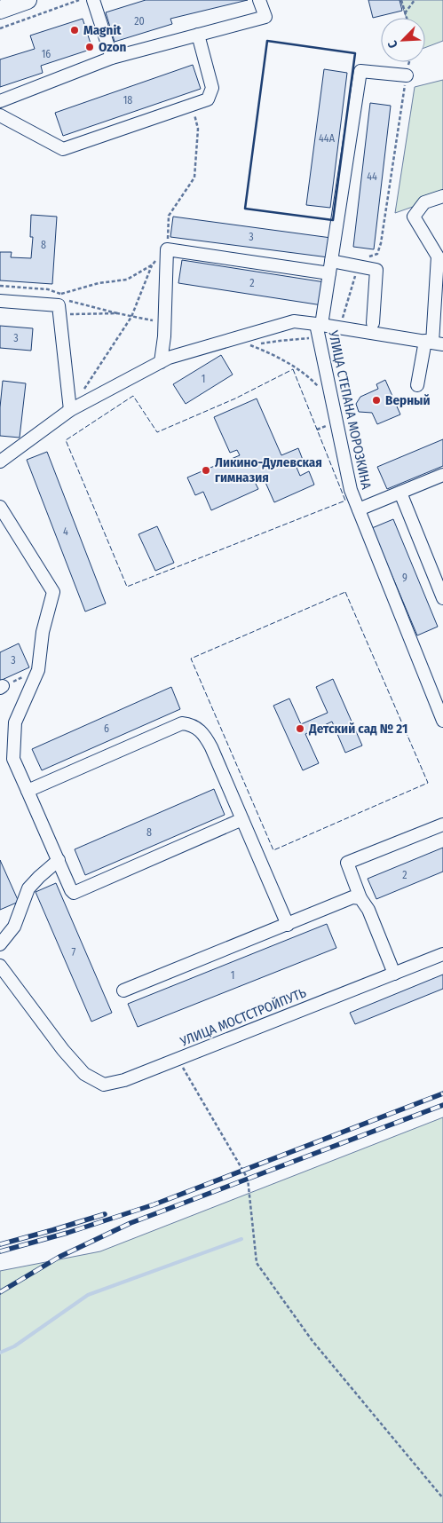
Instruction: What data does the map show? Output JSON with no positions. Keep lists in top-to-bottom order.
{
  "streets": {
    "street": ["УЛИЦА СТЕПАНА МОРОЗКИНА", "УЛИЦА МОСТСТРОЙПУТЬ"]
  },
  "places": [
    "Magnit",
    "Ozon",
    "Верный",
    "Ликино-Дулевская гимназия",
    "Детский сад № 21"
  ],
  "house_numbers": [
    "20",
    "16",
    "18",
    "44А",
    "44",
    "3",
    "8",
    "2",
    "3",
    "1",
    "4",
    "9",
    "3",
    "6",
    "8",
    "2",
    "7",
    "1"
  ],
  "north": "bottom left"
}
